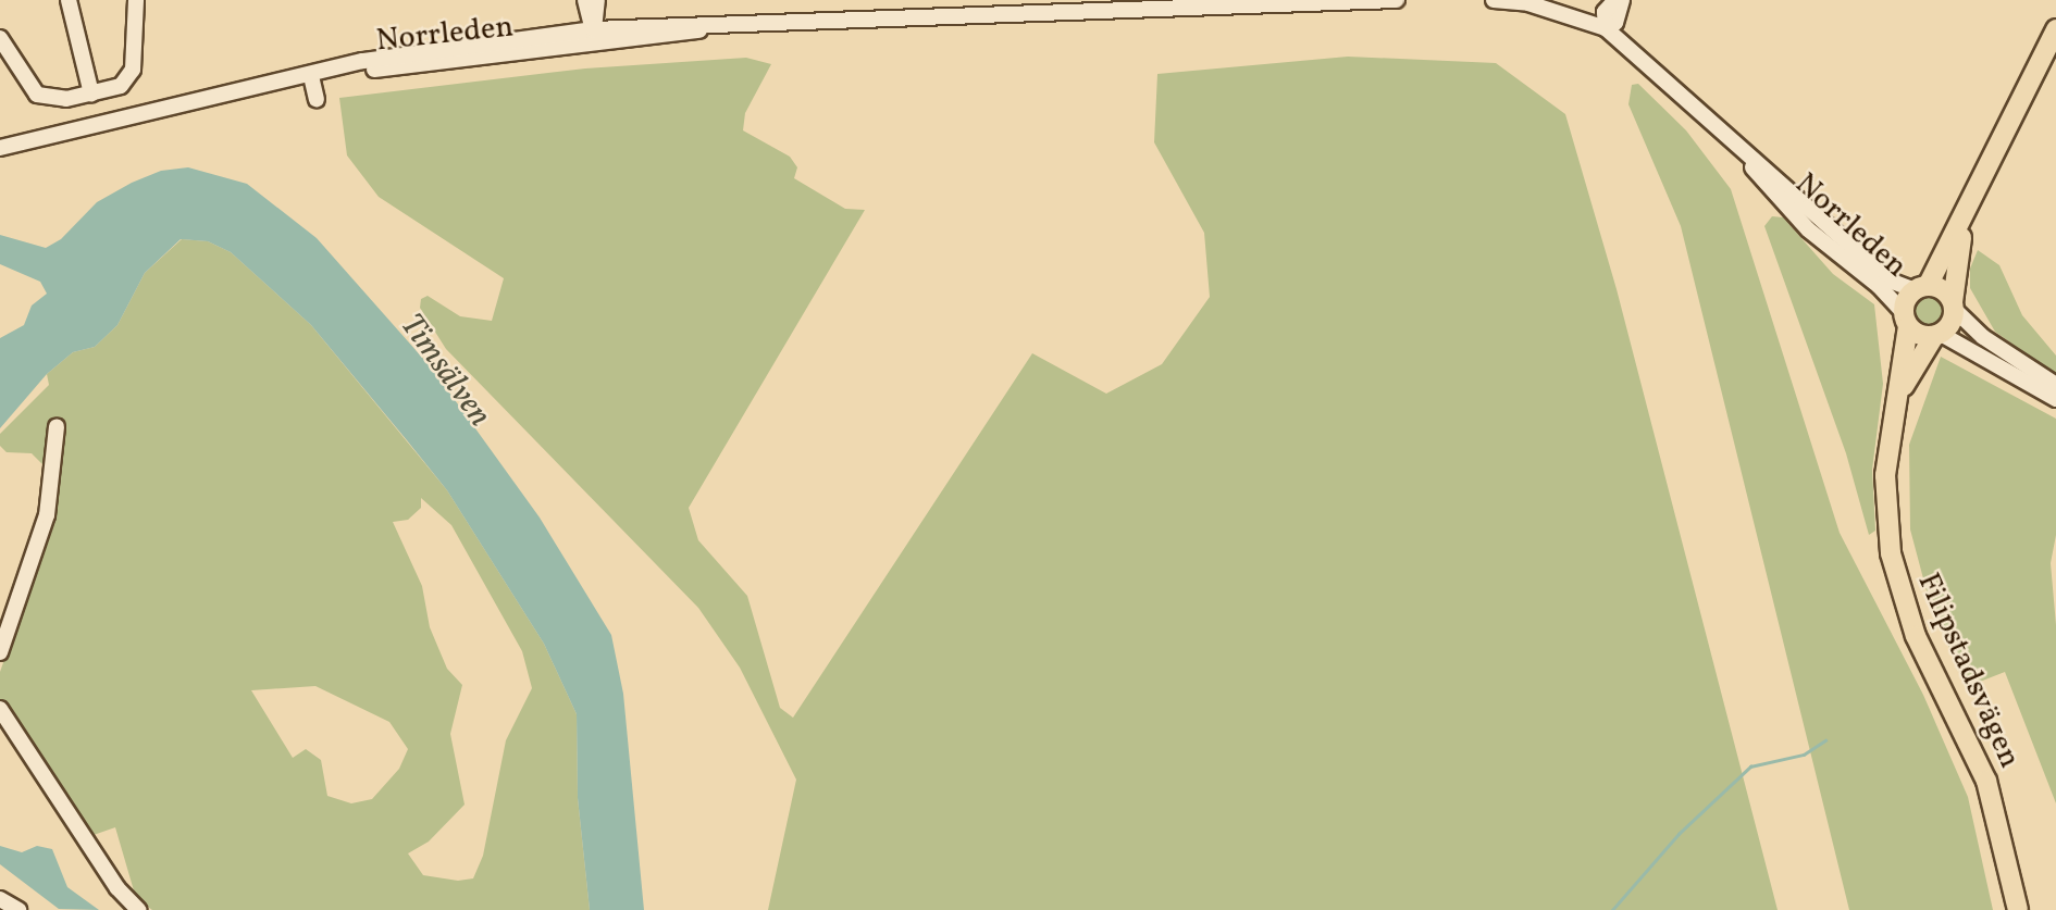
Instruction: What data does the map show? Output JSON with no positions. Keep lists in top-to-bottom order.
{
  "streets": {
    "main road": ["Filipstadsvägen"],
    "street": ["Norrleden"]
  },
  "crossings": [
    ["Norrleden", "Filipstadsvägen"]
  ],
  "water": ["Timsälven"]
}
